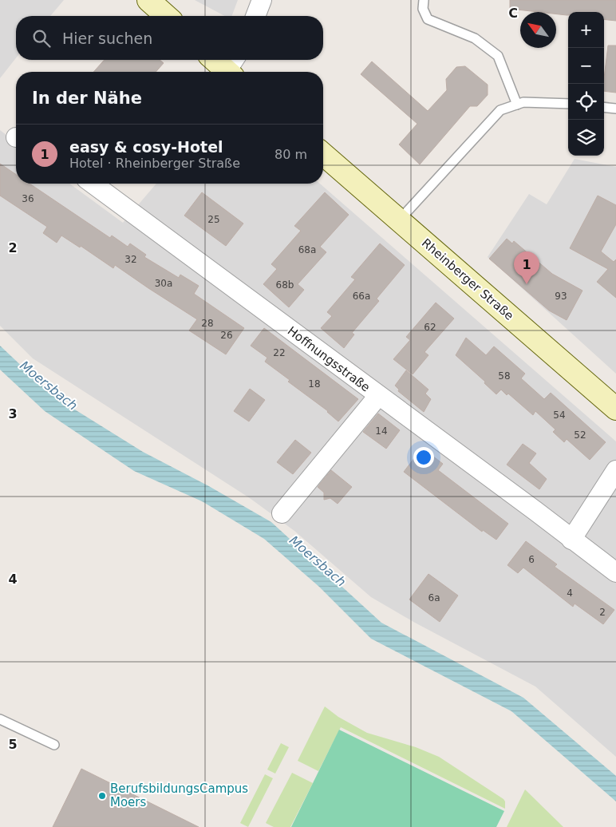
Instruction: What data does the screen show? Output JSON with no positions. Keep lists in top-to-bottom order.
{
  "streets": {
    "main road": ["Rheinberger Straße"],
    "street": ["Hoffnungsstraße"]
  },
  "water": ["Moersbach"],
  "places": ["BerufsbildungsCampus Moers"],
  "house_numbers": [
    "36",
    "25",
    "68a",
    "32",
    "30a",
    "68b",
    "66a",
    "93",
    "28",
    "62",
    "26",
    "22",
    "58",
    "18",
    "54",
    "14",
    "52",
    "6",
    "4",
    "6a",
    "2"
  ],
  "north": "top left",
  "page": {
    "map_buttons": ["+", "−"],
    "search": "Hier suchen",
    "heading": "In der Nähe",
    "list": [
      {
        "mark": "1",
        "name": "easy & cosy-Hotel",
        "note": "Hotel · Rheinberger Straße",
        "value": "80 m"
      }
    ],
    "pins": "1"
  },
  "grid": {
    "columns": ["C"],
    "rows": [
      "2",
      "3",
      "4",
      "5"
    ]
  }
}
